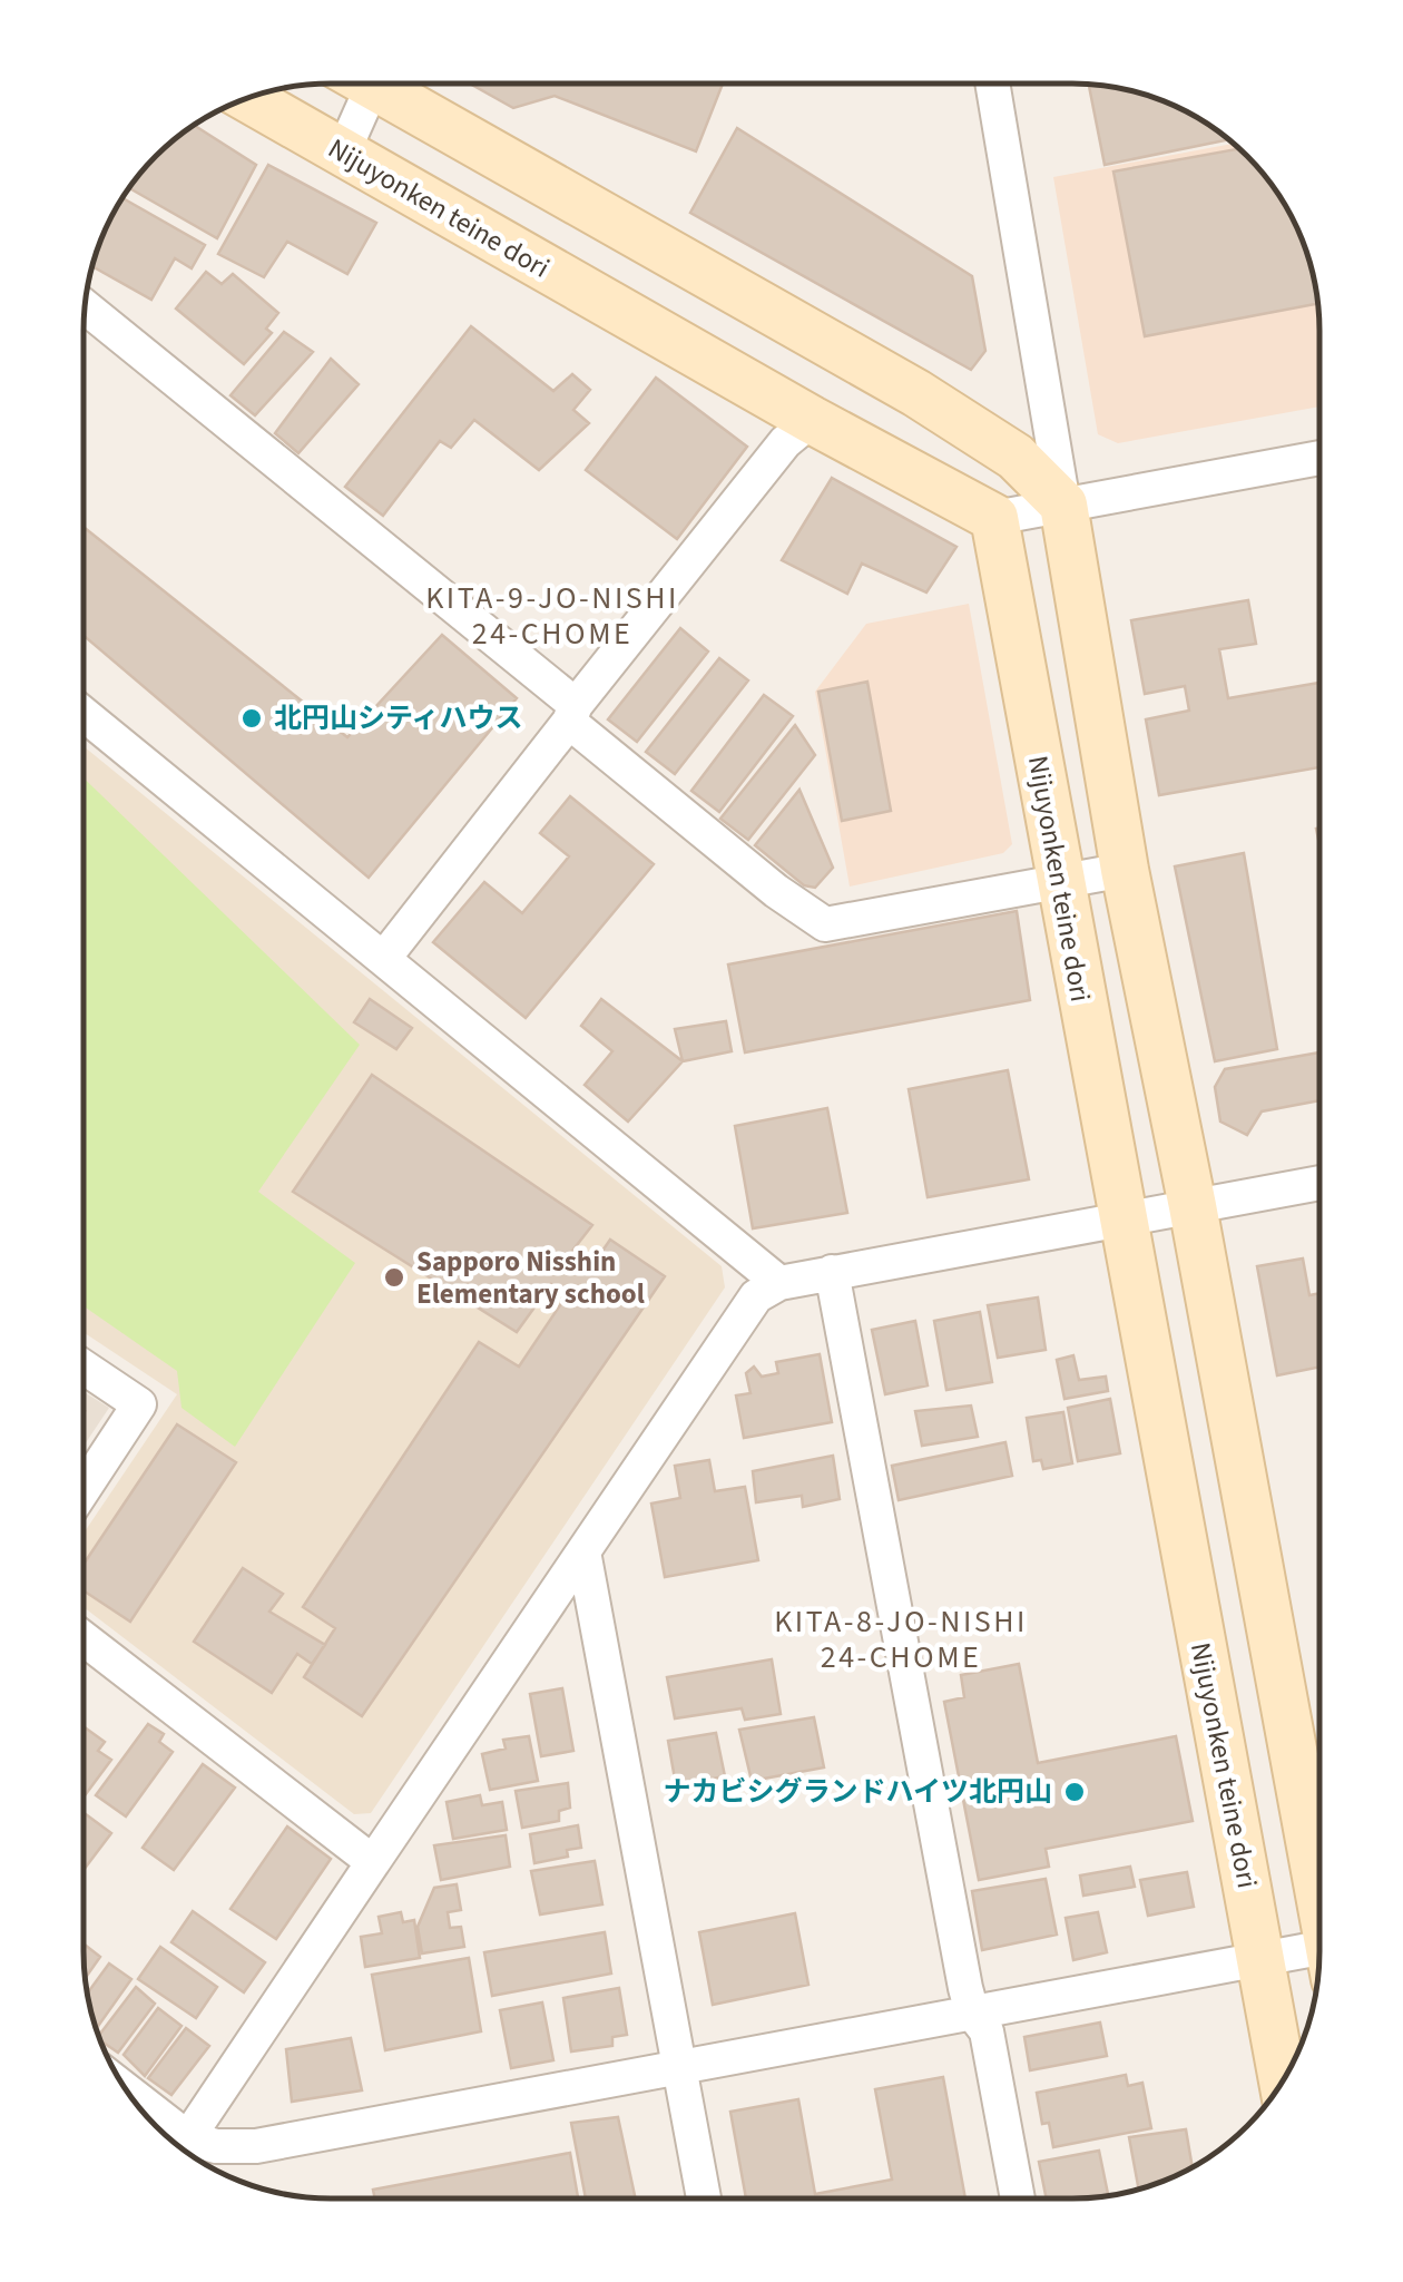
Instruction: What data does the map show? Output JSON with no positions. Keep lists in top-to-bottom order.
{
  "streets": {
    "street": ["Nijuyonken teine dori"]
  },
  "districts": ["KITA-9-JO-NISHI 24-CHOME", "KITA-8-JO-NISHI 24-CHOME"],
  "places": ["北円山シティハウス", "Sapporo Nisshin Elementary school", "ナカビシグランドハイツ北円山"]
}
